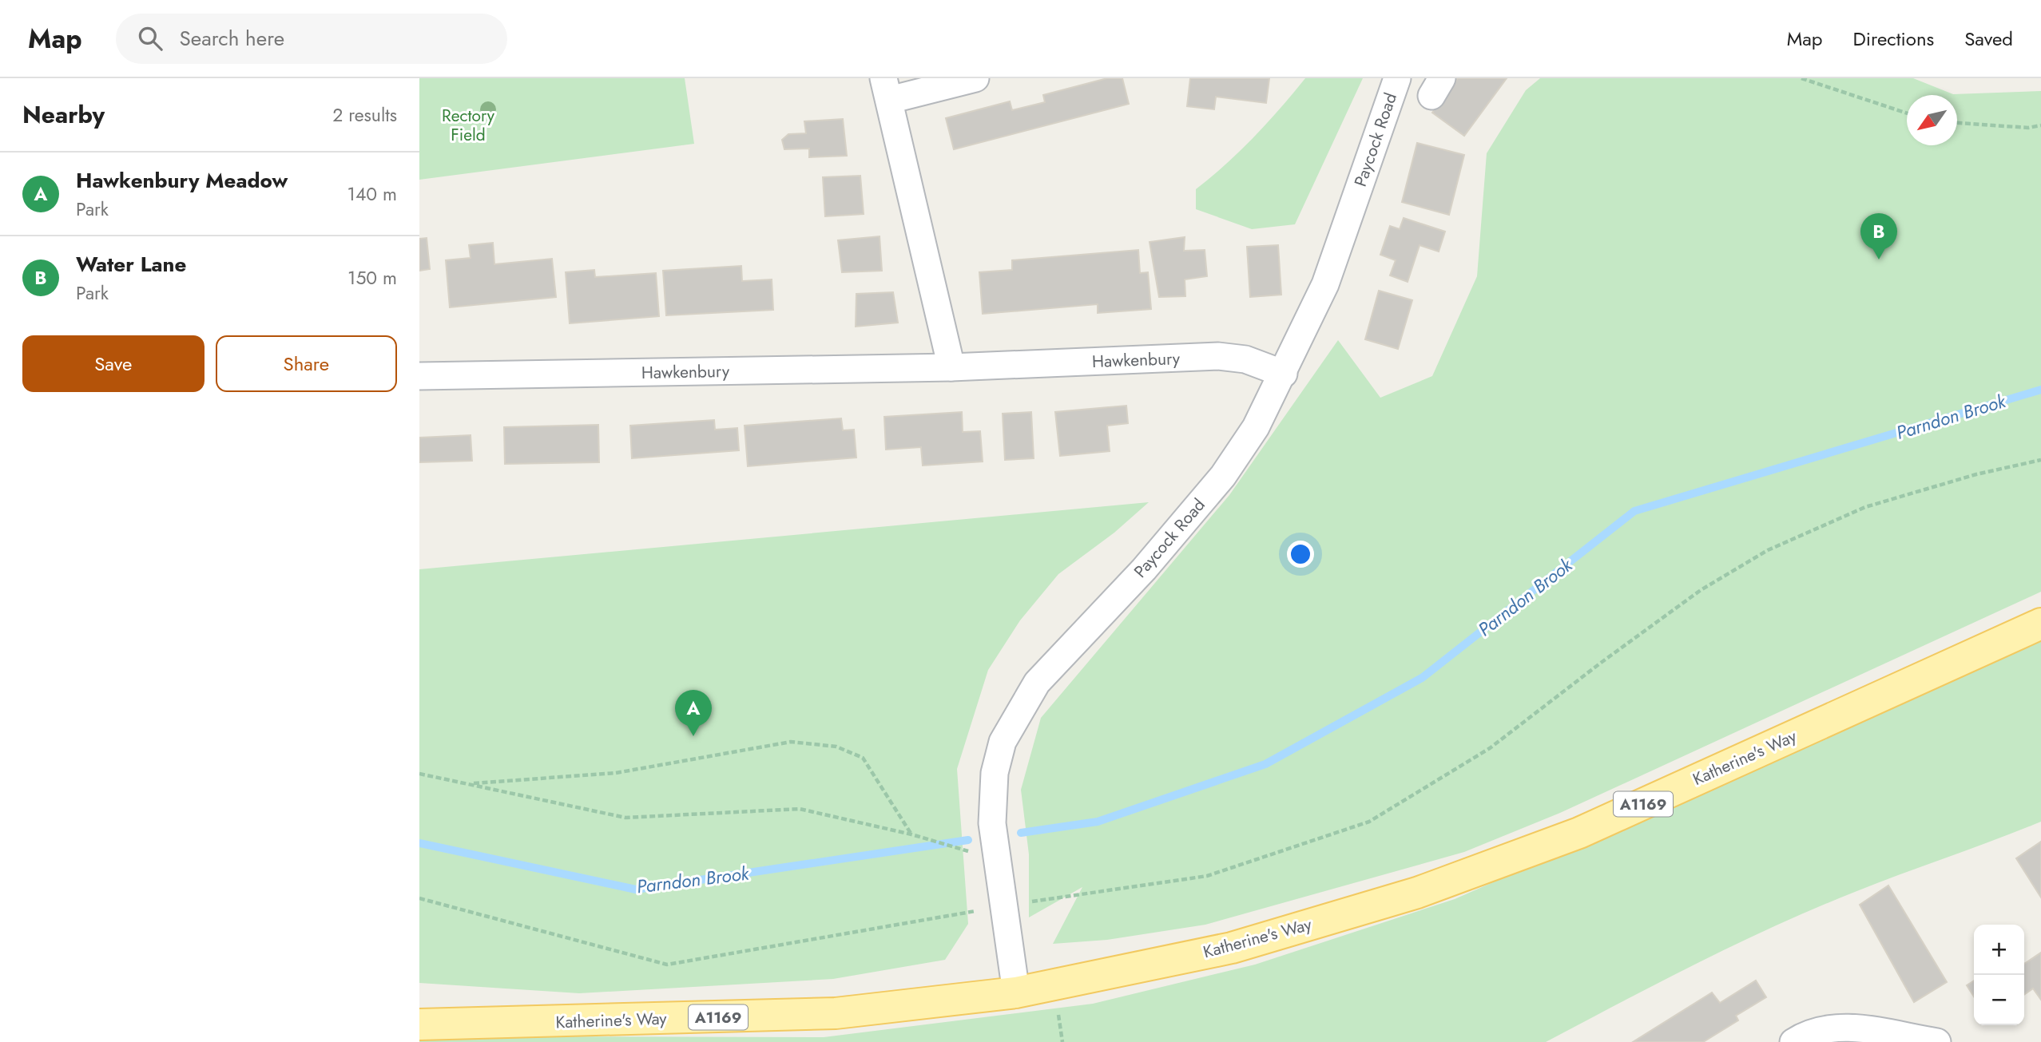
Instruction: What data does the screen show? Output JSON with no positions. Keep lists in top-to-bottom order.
{
  "streets": {
    "main road": ["Katherine's Way", "A1169"],
    "street": ["Paycock Road", "Hawkenbury"]
  },
  "crossings": [
    ["Paycock Road", "Hawkenbury"],
    ["Paycock Road", "Katherine's Way"]
  ],
  "water": ["Parndon Brook"],
  "parks": ["Rectory Field"],
  "north": "bottom left",
  "page": {
    "header": "Map",
    "search": "Search here",
    "nav": ["Map", "Directions", "Saved"],
    "heading": ["Nearby", "2 results"],
    "list": [
      {
        "mark": "A",
        "name": "Hawkenbury Meadow",
        "note": "Park",
        "value": "140 m"
      },
      {
        "mark": "B",
        "name": "Water Lane",
        "note": "Park",
        "value": "150 m"
      }
    ],
    "pins": ["B", "A"],
    "buttons": ["Save", "Share"],
    "map_buttons": ["+", "−"]
  }
}
